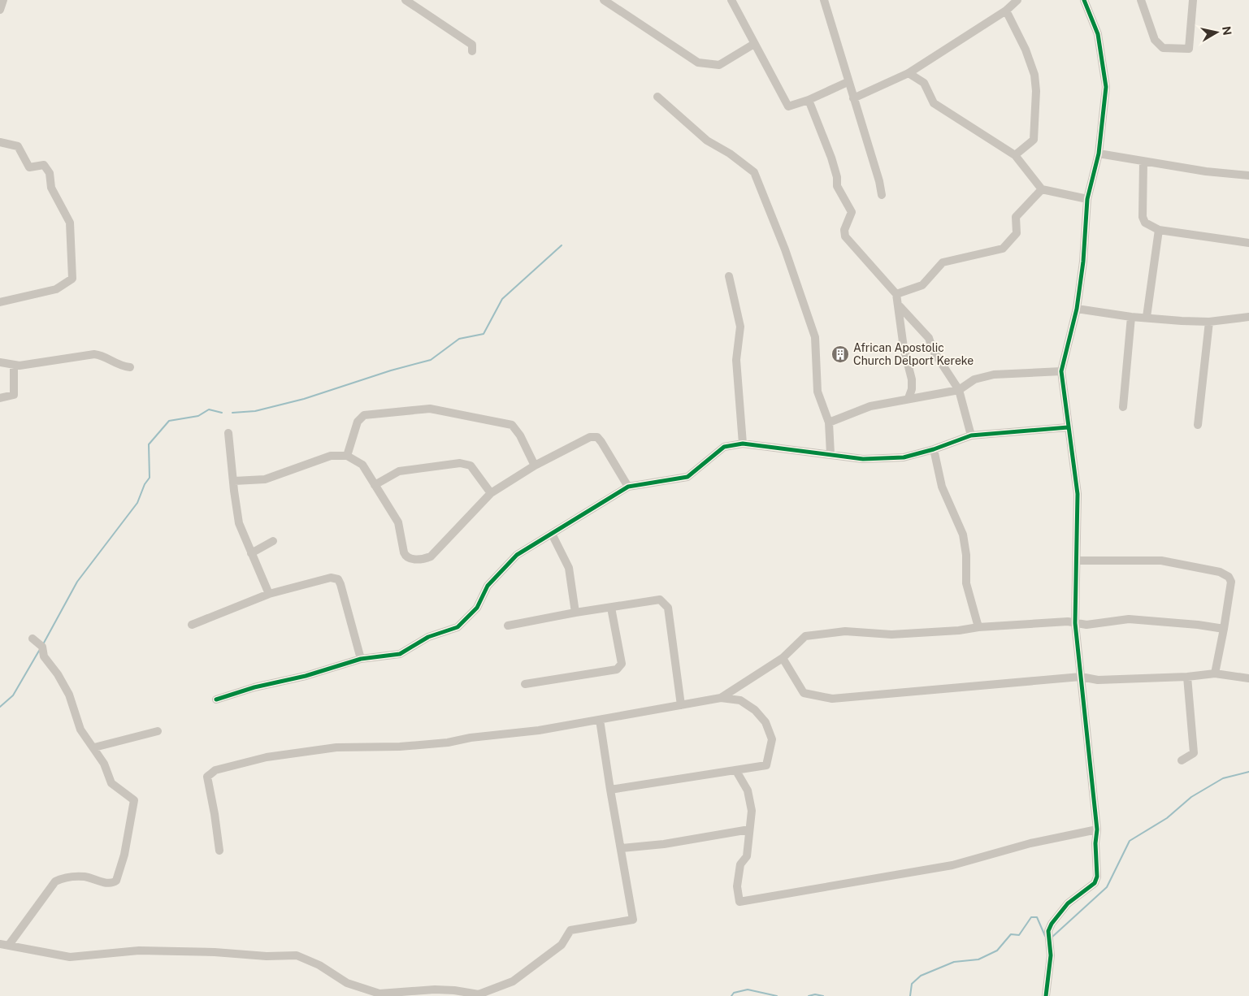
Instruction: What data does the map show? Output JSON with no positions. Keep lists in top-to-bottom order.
{
  "places": {
    "building": ["African Apostolic Church Delport Kereke"]
  },
  "north": "right"
}
